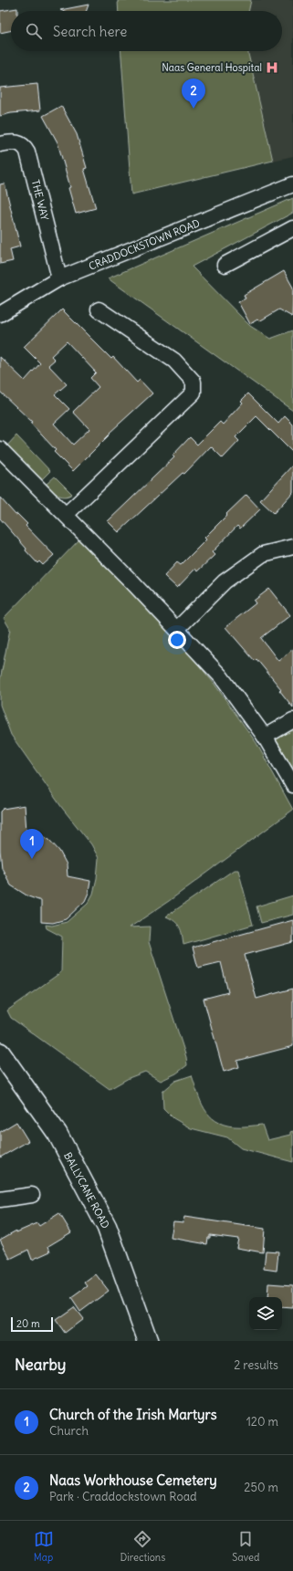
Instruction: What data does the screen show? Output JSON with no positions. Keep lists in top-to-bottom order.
{
  "streets": {
    "main road": ["BALLYCANE ROAD"],
    "street": ["THE WAY", "CRADDOCKSTOWN ROAD"]
  },
  "crossings": [
    ["THE WAY", "CRADDOCKSTOWN ROAD"]
  ],
  "places": {
    "hospital": ["Naas General Hospital"]
  },
  "scale_bar": "20 m",
  "page": {
    "search": "Search here",
    "pins": ["2", "1"],
    "scale": "20 m",
    "heading": ["Nearby", "2 results"],
    "list": [
      {
        "mark": "1",
        "name": "Church of the Irish Martyrs",
        "note": "Church",
        "value": "120 m"
      },
      {
        "mark": "2",
        "name": "Naas Workhouse Cemetery",
        "note": "Park · Craddockstown Road",
        "value": "250 m"
      }
    ],
    "nav": ["Map", "Directions", "Saved"]
  }
}
